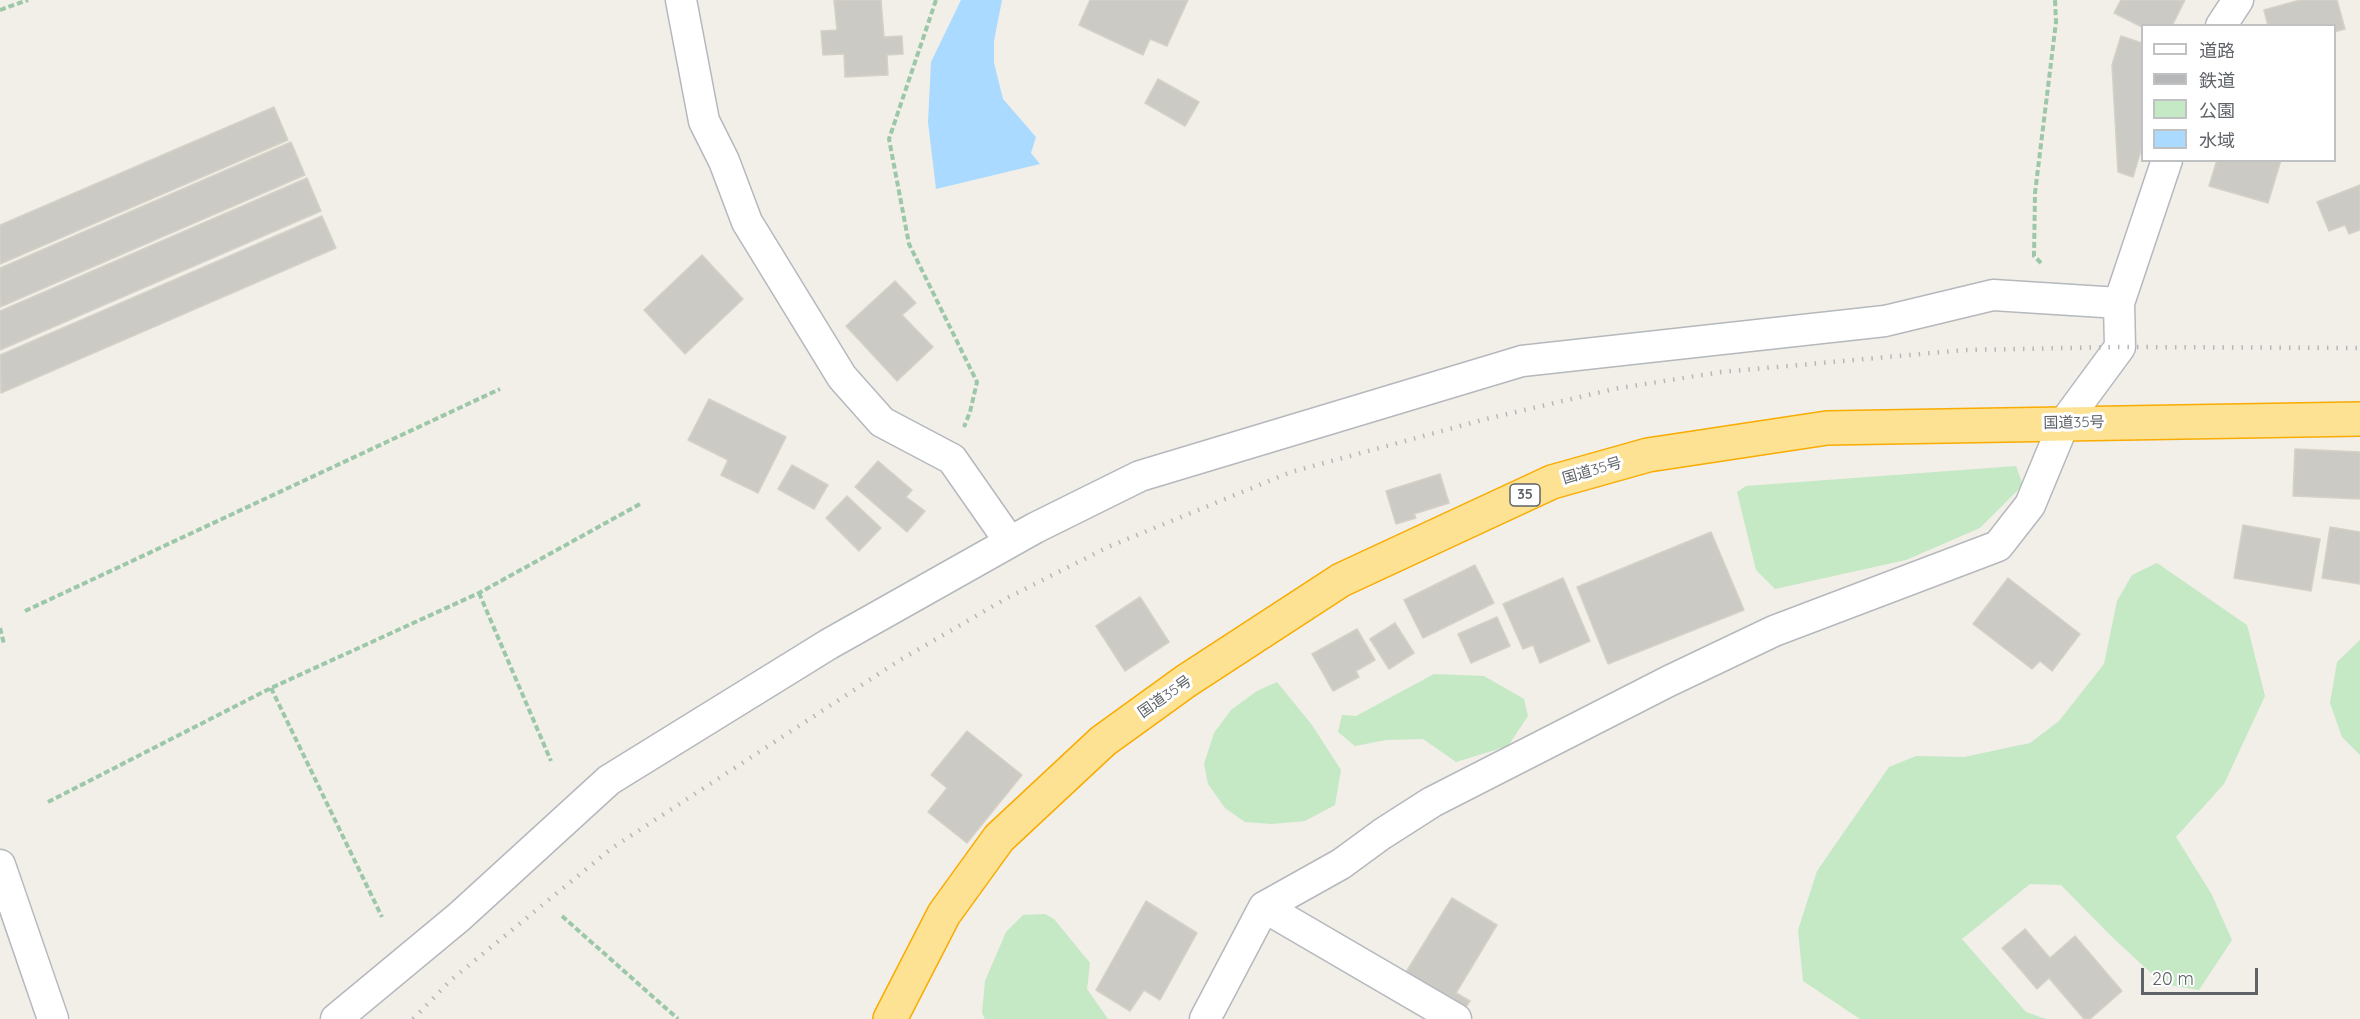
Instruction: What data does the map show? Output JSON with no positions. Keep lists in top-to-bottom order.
{
  "streets": {
    "highway": ["国道35号", "35"]
  },
  "legend": [
    "道路",
    "鉄道",
    "公園",
    "水域"
  ],
  "scale_bar": "20 m"
}
